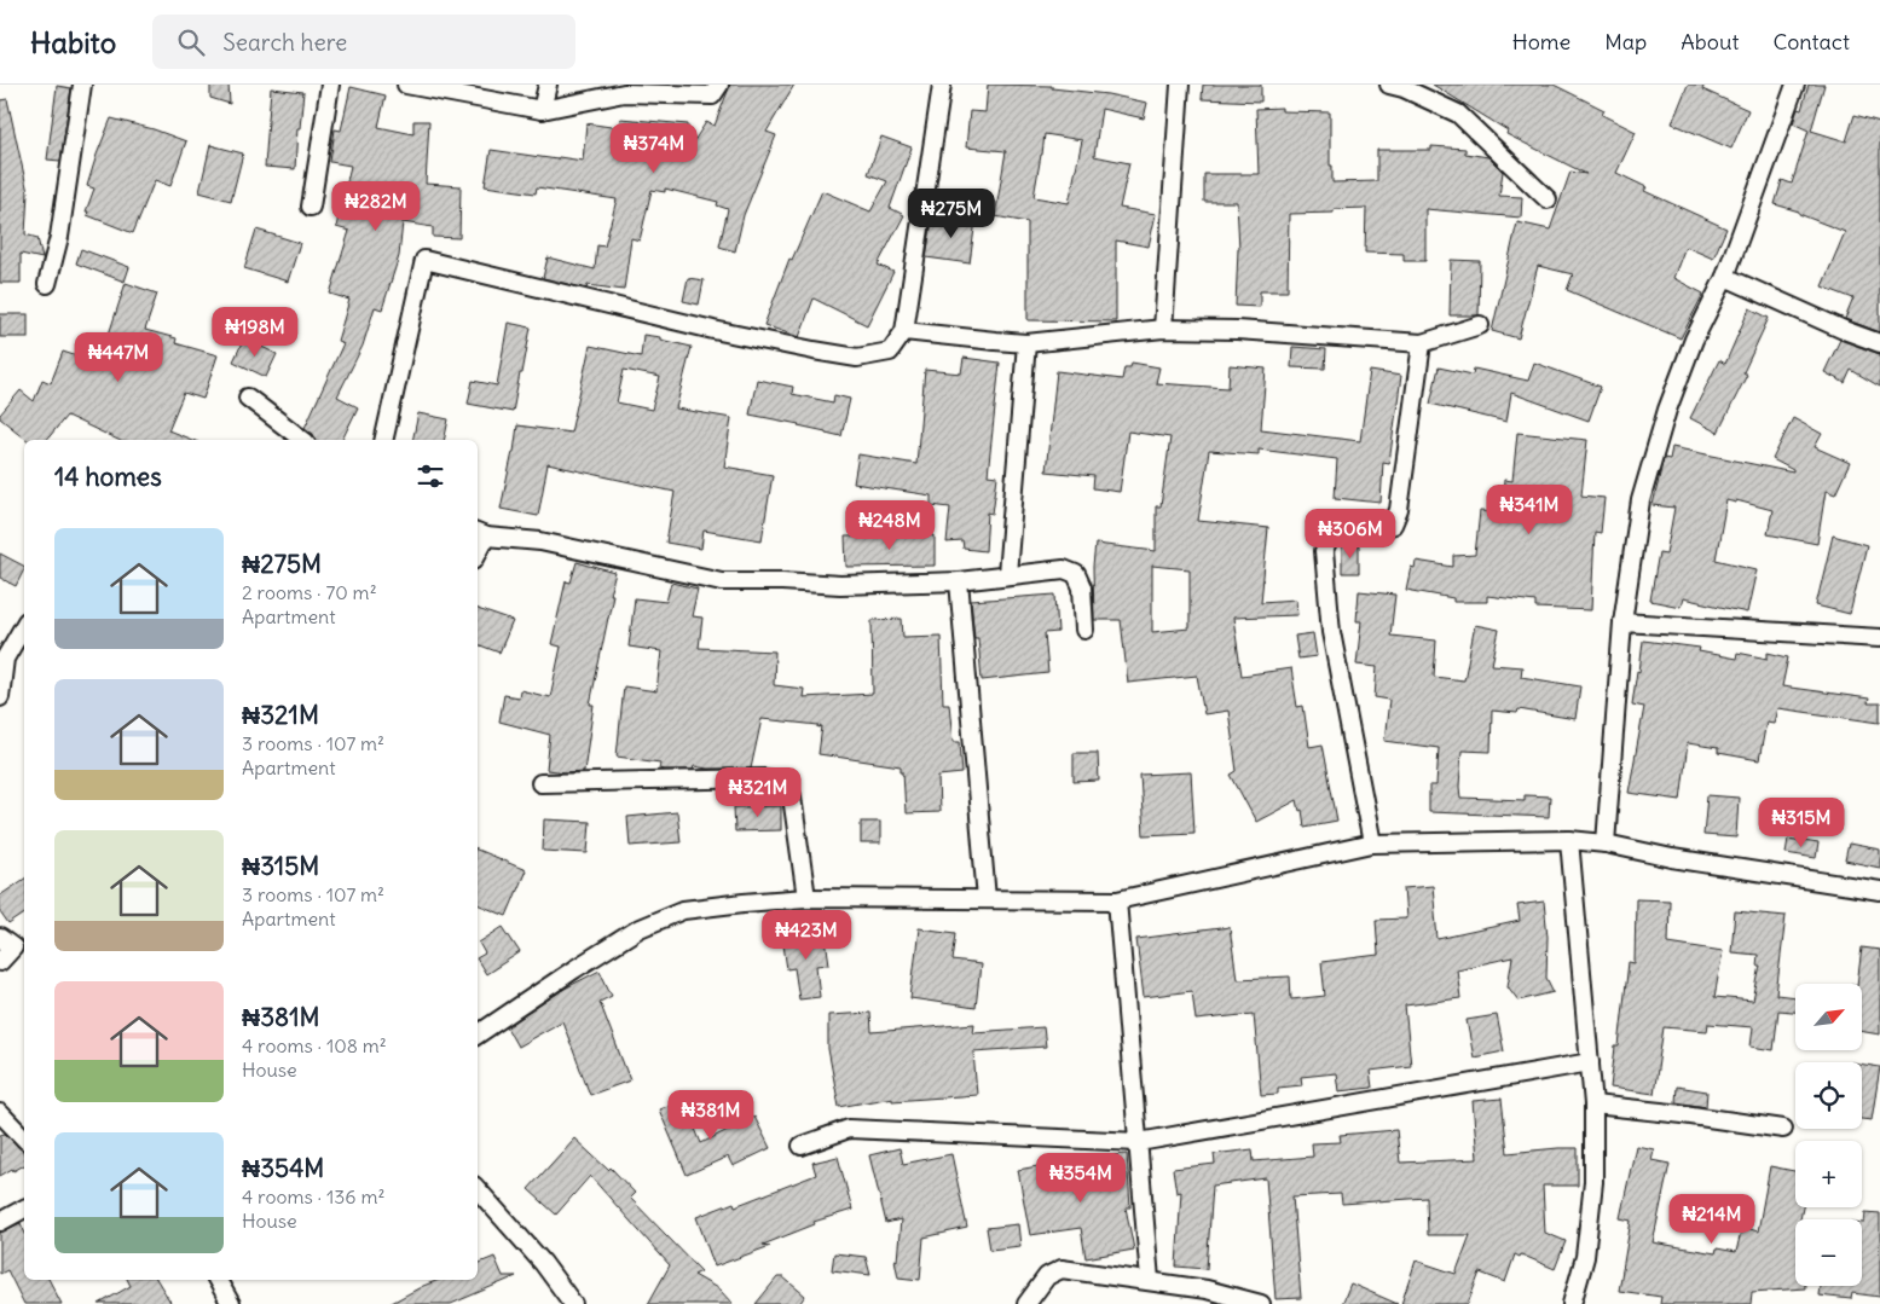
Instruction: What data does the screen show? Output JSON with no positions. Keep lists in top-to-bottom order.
{
  "north": "top right",
  "page": {
    "header": "Habito",
    "search": "Search here",
    "nav": [
      "Home",
      "Map",
      "About",
      "Contact"
    ],
    "price": [
      "₦374M",
      "₦282M",
      "₦275M",
      "₦198M",
      "₦447M",
      "₦341M",
      "₦248M",
      "₦306M",
      "₦321M",
      "₦315M",
      "₦423M",
      "₦381M",
      "₦354M",
      "₦214M"
    ],
    "heading": "14 homes",
    "list": [
      {
        "name": "₦275M",
        "note": "2 rooms · 70 m² · Apartment"
      },
      {
        "name": "₦321M",
        "note": "3 rooms · 107 m² · Apartment"
      },
      {
        "name": "₦315M",
        "note": "3 rooms · 107 m² · Apartment"
      },
      {
        "name": "₦381M",
        "note": "4 rooms · 108 m² · House"
      },
      {
        "name": "₦354M",
        "note": "4 rooms · 136 m² · House"
      }
    ],
    "map_buttons": ["+", "−"]
  }
}
